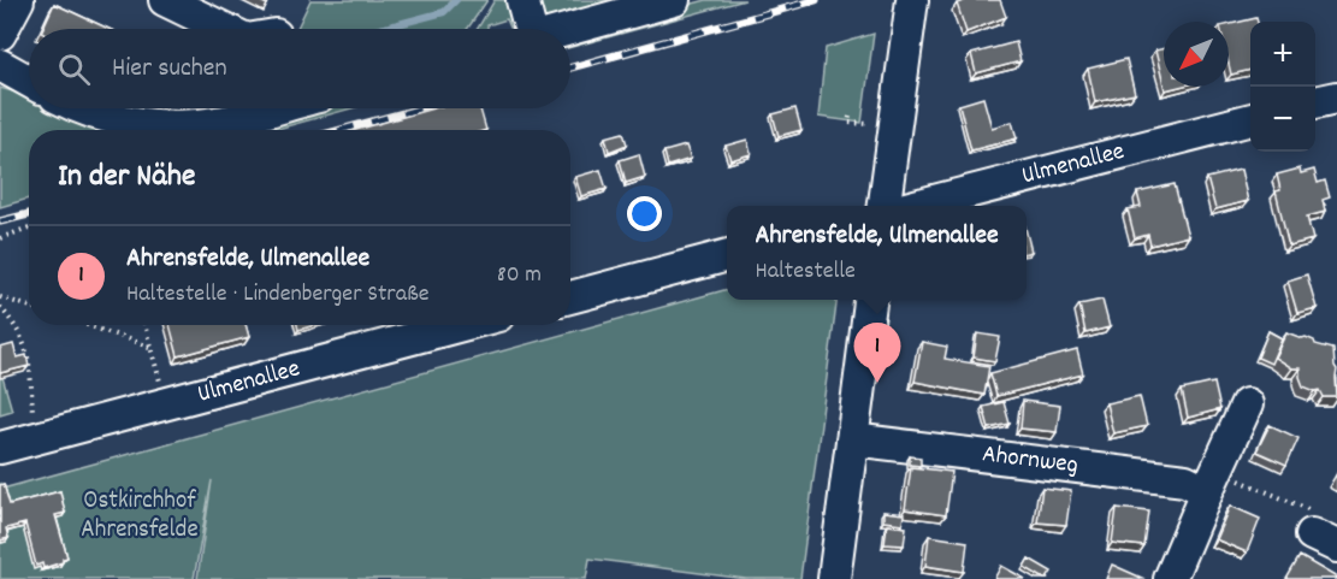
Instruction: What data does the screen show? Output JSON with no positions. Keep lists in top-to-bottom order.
{
  "streets": {
    "street": ["Ulmenallee", "Ahornweg"]
  },
  "parks": ["Ostkirchhof Ahrensfelde"],
  "north": "bottom left",
  "page": {
    "map_buttons": ["+", "−"],
    "search": "Hier suchen",
    "heading": "In der Nähe",
    "popup": ["Ahrensfelde, Ulmenallee", "Haltestelle"],
    "list": [
      {
        "mark": "1",
        "name": "Ahrensfelde, Ulmenallee",
        "note": "Haltestelle · Lindenberger Straße",
        "value": "80 m"
      }
    ],
    "pins": "1"
  }
}
